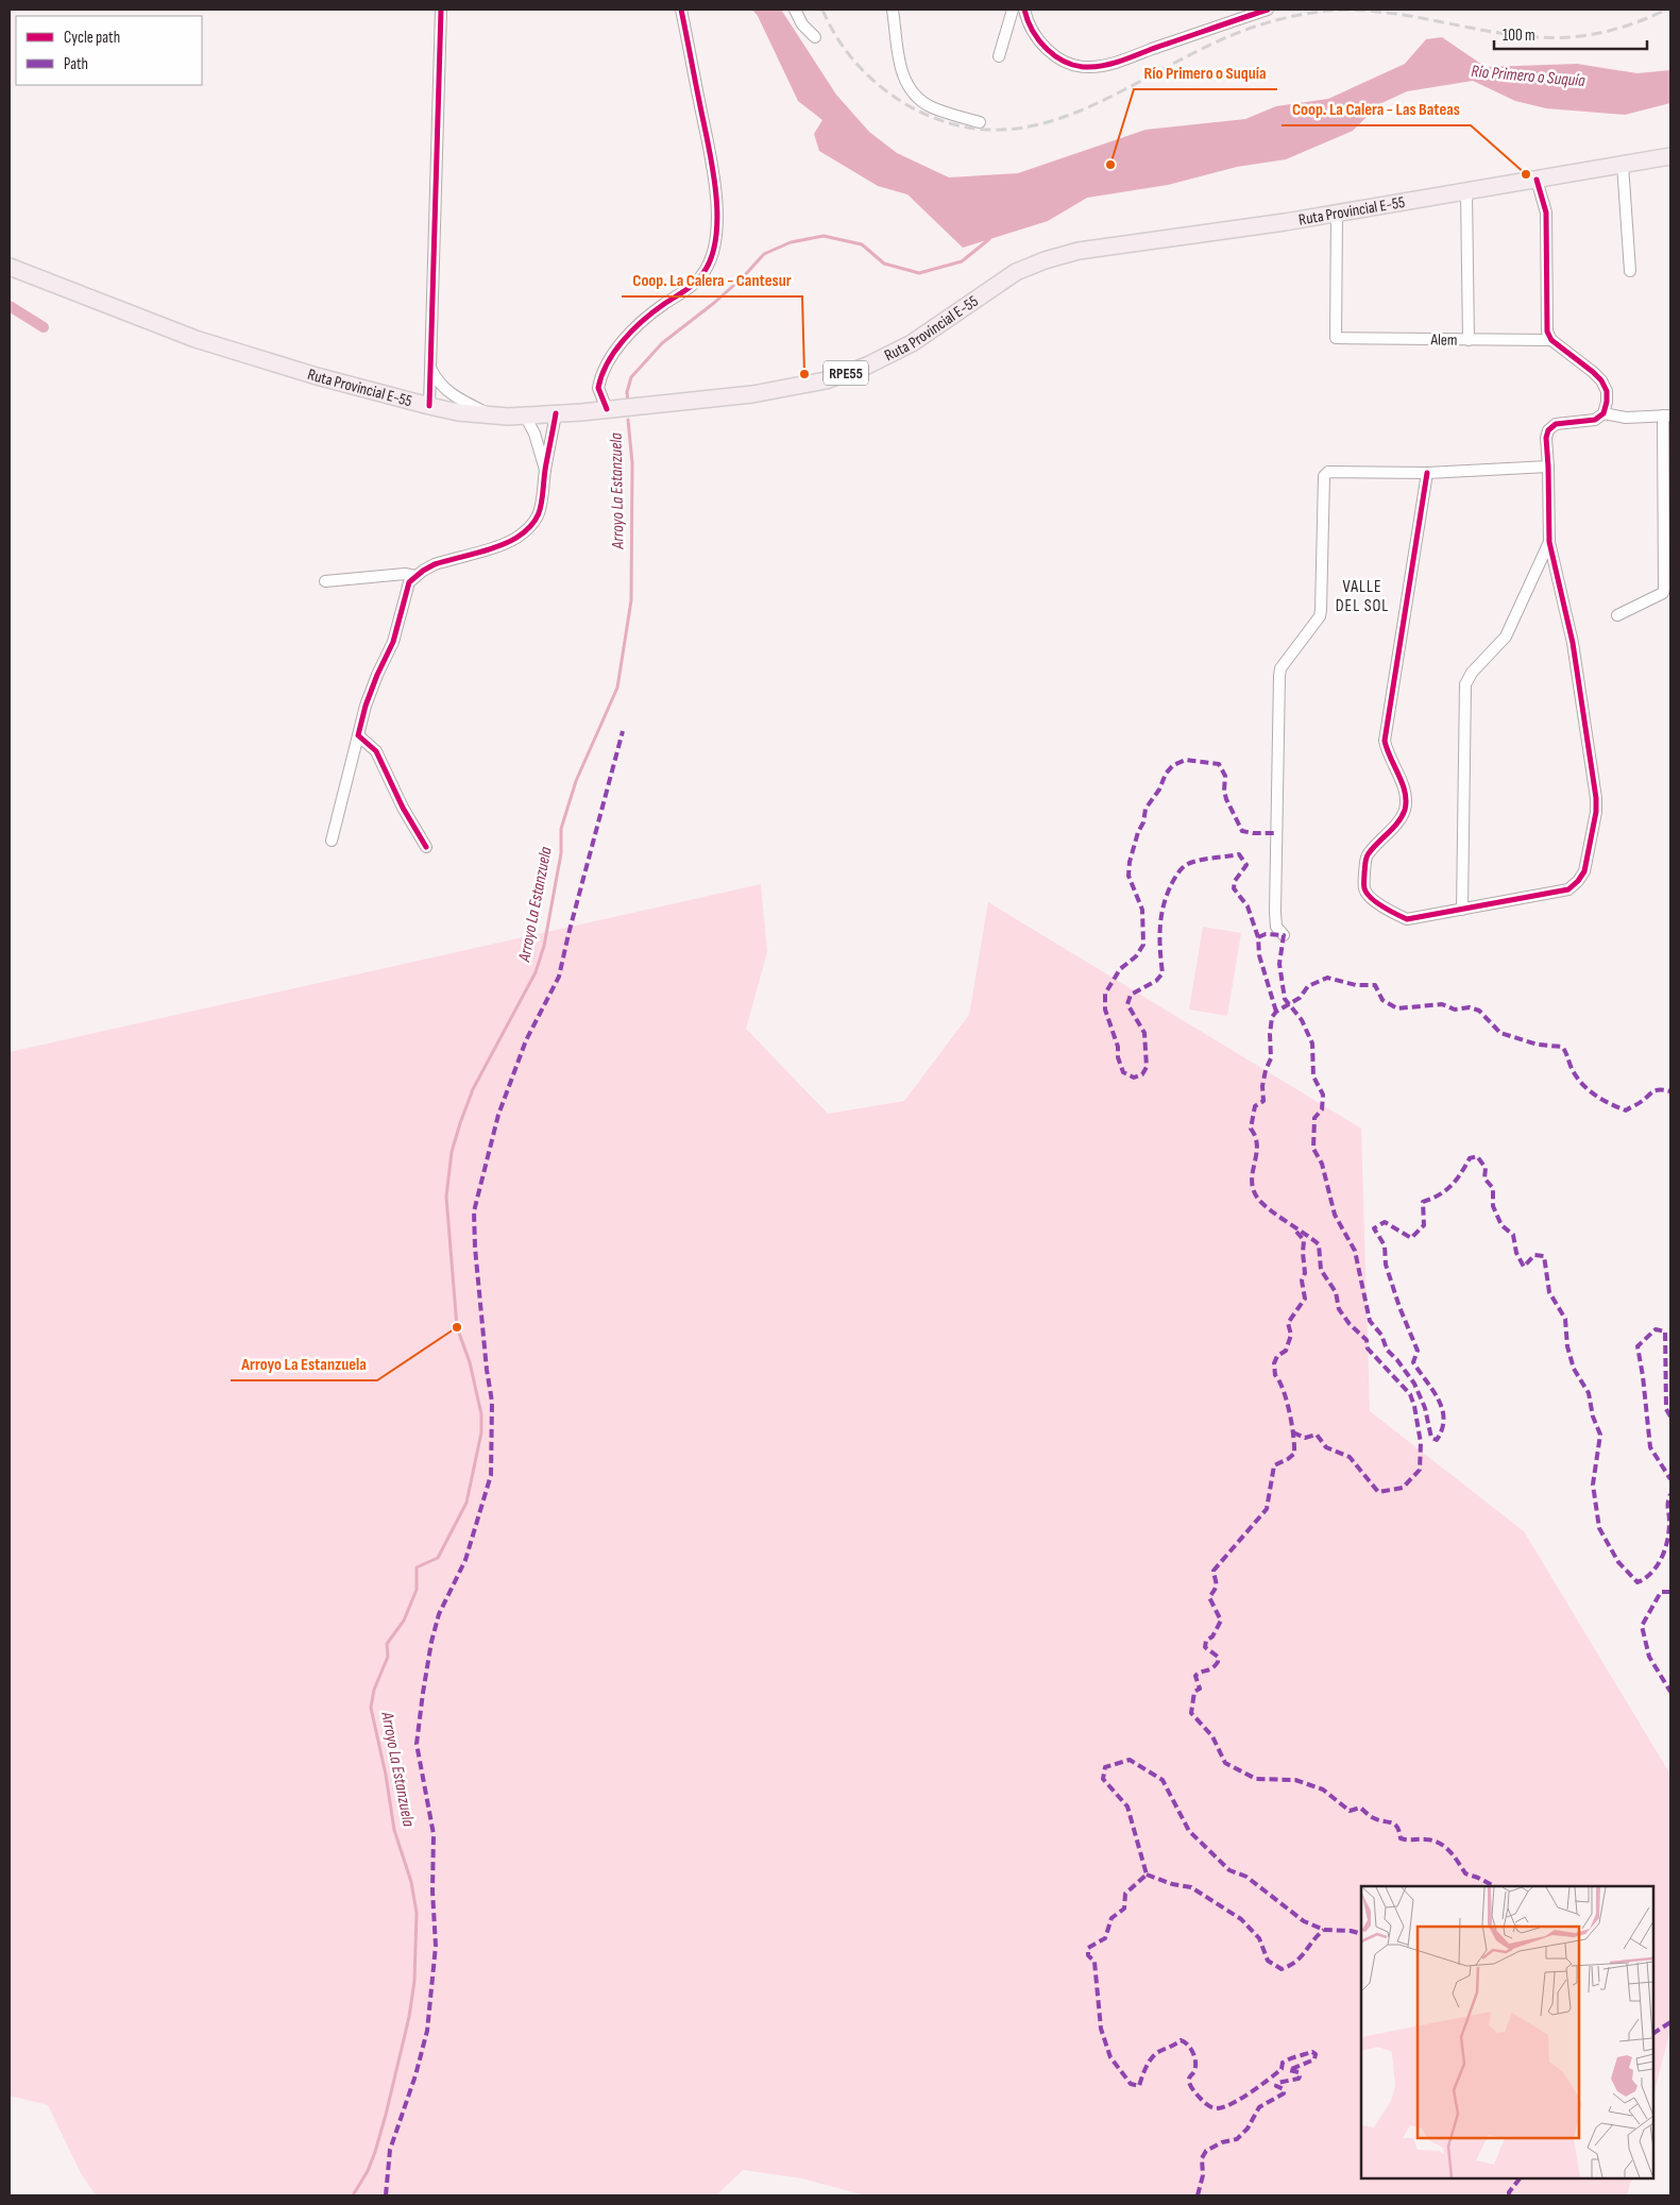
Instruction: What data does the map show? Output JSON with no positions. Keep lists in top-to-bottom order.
{
  "streets": {
    "main road": ["Ruta Provincial E-55", "RPE55"],
    "street": ["Alem"]
  },
  "crossings": [
    ["Ruta Provincial E-55", "Alem"]
  ],
  "districts": ["VALLE DEL SOL"],
  "water": ["Río Primero o Suquía", "Arroyo La Estanzuela"],
  "places": [
    "Río Primero o Suquía",
    "Coop. La Calera - Las Bateas",
    "Coop. La Calera - Cantesur",
    "Arroyo La Estanzuela"
  ],
  "legend": ["Cycle path", "Path"],
  "scale_bar": "100 m"
}
